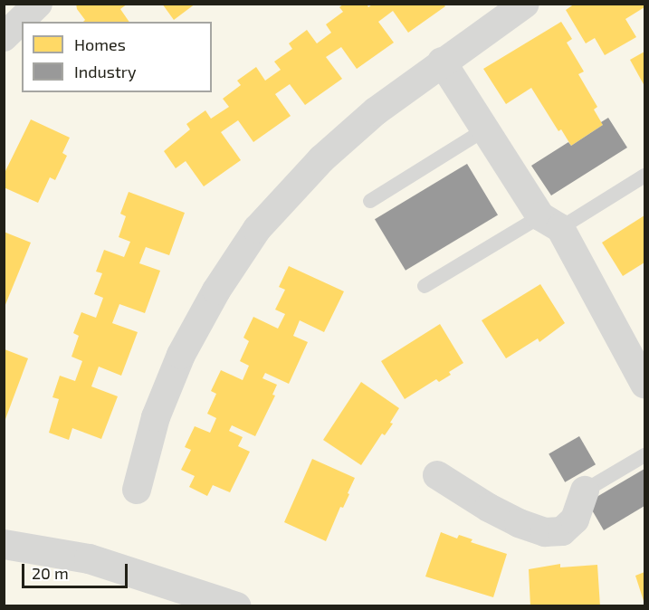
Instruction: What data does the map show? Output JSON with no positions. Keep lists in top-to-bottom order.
{
  "legend": ["Homes", "Industry"],
  "scale_bar": "20 m"
}
